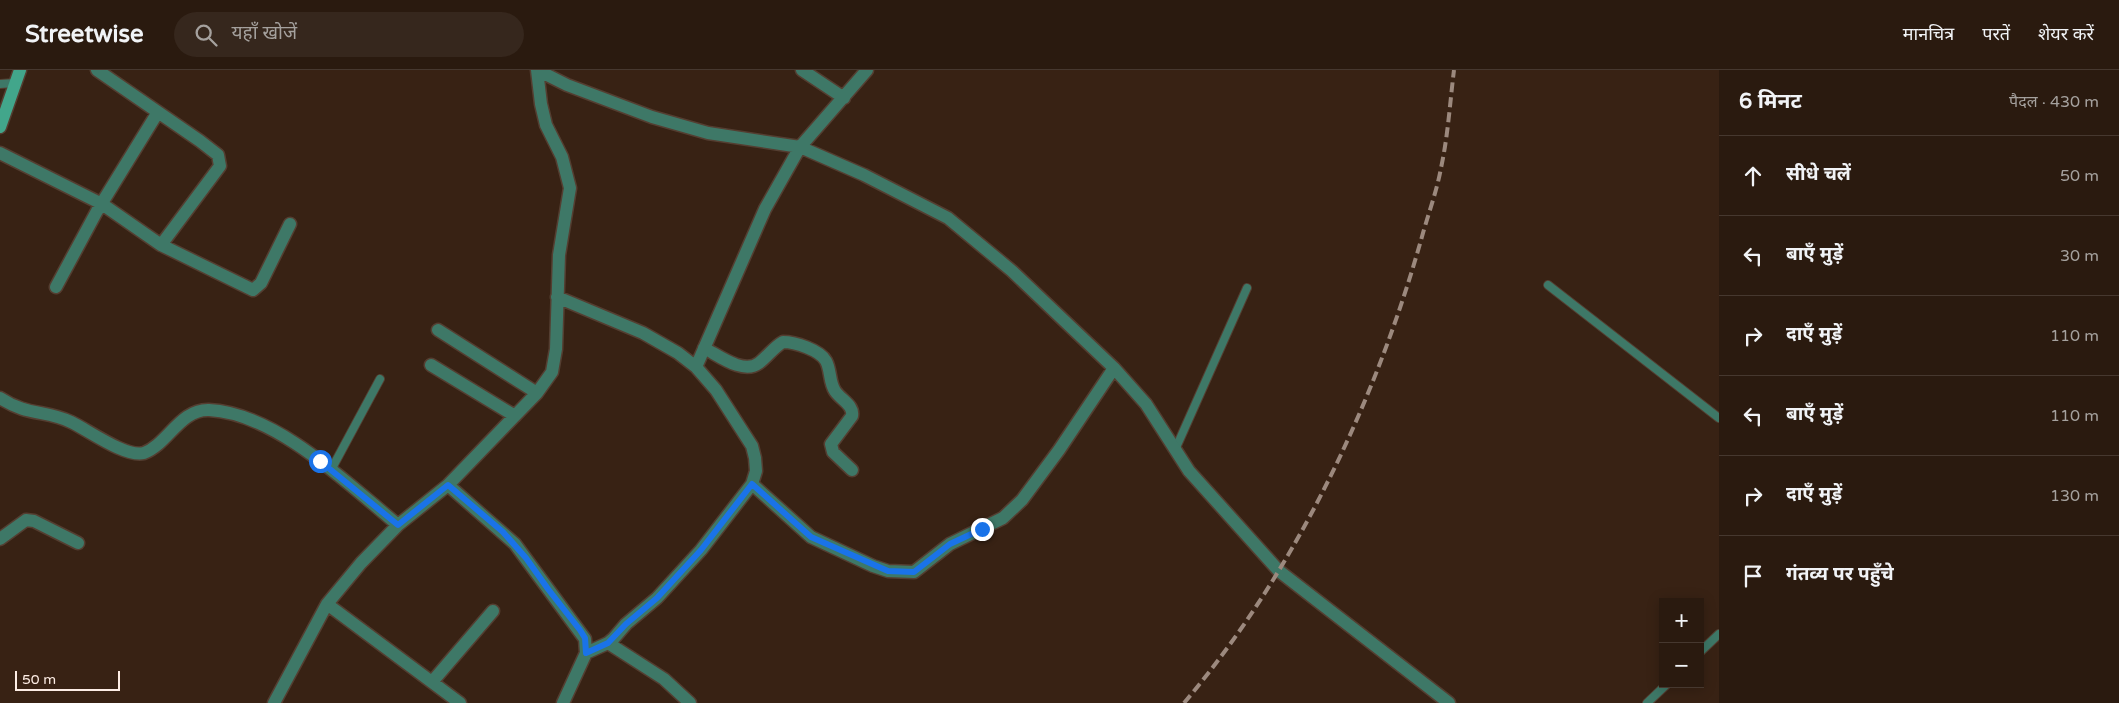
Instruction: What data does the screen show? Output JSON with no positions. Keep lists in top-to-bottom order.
{
  "scale_bar": "50 m",
  "page": {
    "header": "Streetwise",
    "search": "यहाँ खोजें",
    "nav": ["मानचित्र", "परतें", "शेयर करें"],
    "heading": ["6 मिनट", "पैदल · 430 m"],
    "list": [
      ["सीधे चलें", "50 m"],
      ["बाएँ मुड़ें", "30 m"],
      ["दाएँ मुड़ें", "110 m"],
      ["बाएँ मुड़ें", "110 m"],
      ["दाएँ मुड़ें", "130 m"],
      "गंतव्य पर पहुँचे"
    ],
    "map_buttons": ["+", "−"],
    "scale": "50 m"
  }
}
